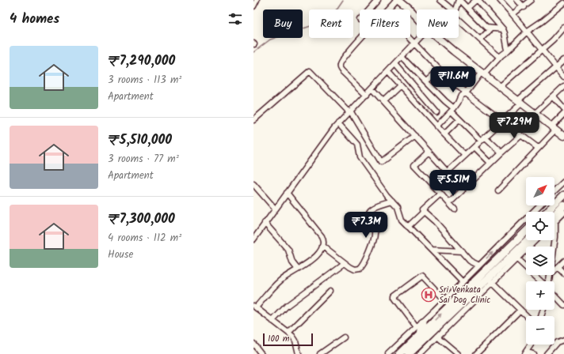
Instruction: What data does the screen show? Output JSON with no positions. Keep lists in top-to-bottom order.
{
  "places": {
    "hospital": ["Sri Venkata Sai Dog Clinic"]
  },
  "scale_bar": "100 m",
  "north": "top right",
  "page": {
    "heading": "4 homes",
    "chip": [
      "Buy",
      "Rent",
      "Filters",
      "New"
    ],
    "list": [
      {
        "name": "₹7,290,000",
        "note": "3 rooms · 113 m² · Apartment"
      },
      {
        "name": "₹5,510,000",
        "note": "3 rooms · 77 m² · Apartment"
      },
      {
        "name": "₹7,300,000",
        "note": "4 rooms · 112 m² · House"
      }
    ],
    "price": [
      "₹11.6M",
      "₹7.29M",
      "₹5.51M",
      "₹7.3M"
    ],
    "map_buttons": ["+", "−"],
    "scale": "100 m"
  }
}
